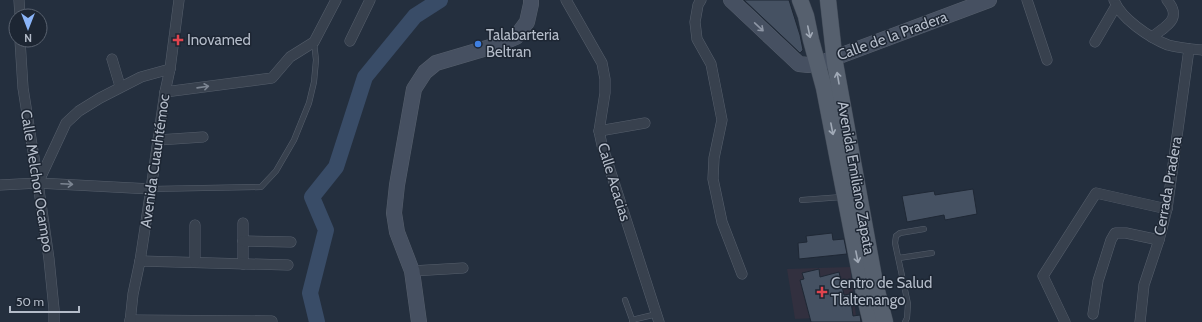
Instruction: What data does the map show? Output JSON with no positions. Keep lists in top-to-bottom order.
{
  "streets": {
    "main road": ["Avenida Emiliano Zapata"],
    "street": [
      "Calle de la Pradera",
      "Avenida Cuauhtémoc",
      "Calle Melchor Ocampo",
      "Calle Acacias",
      "Cerrada Pradera"
    ]
  },
  "crossings": [
    ["Calle de la Pradera", "Avenida Emiliano Zapata"]
  ],
  "places": {
    "health": ["Inovamed", "Centro de Salud Tlaltenango"],
    "other": ["Talabarteria Beltran"]
  },
  "scale_bar": "50 m",
  "north": "bottom"
}
